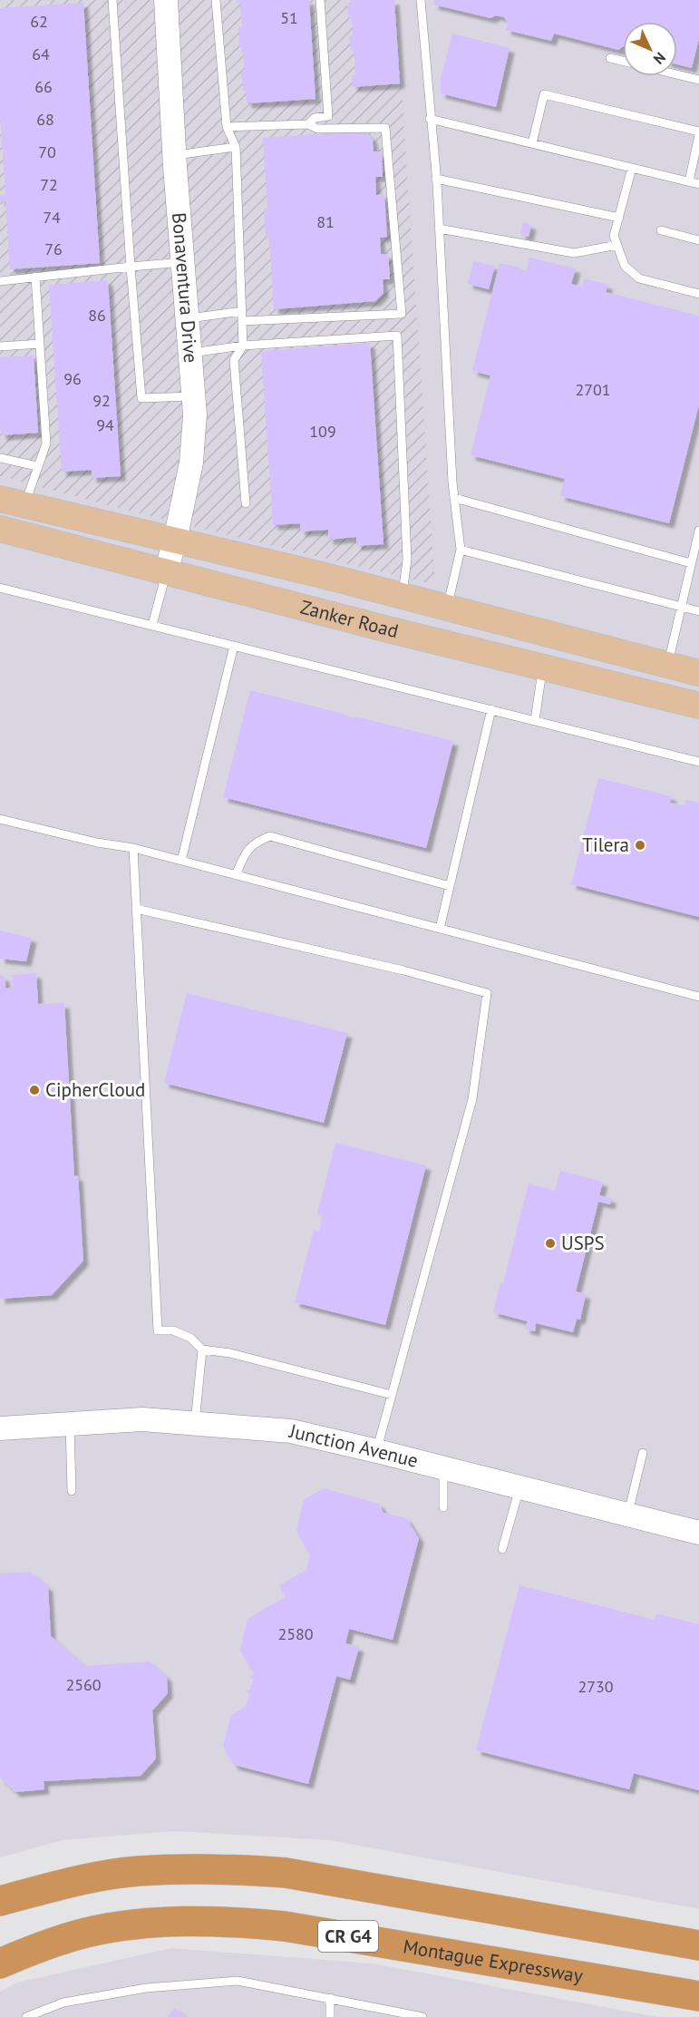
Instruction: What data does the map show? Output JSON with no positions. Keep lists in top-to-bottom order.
{
  "streets": {
    "highway": ["CR G4", "Montague Expressway"],
    "main road": ["Bonaventura Drive", "Zanker Road", "Junction Avenue"]
  },
  "crossings": [
    ["Bonaventura Drive", "Zanker Road"]
  ],
  "places": ["Tilera", "CipherCloud", "USPS"],
  "house_numbers": [
    "51",
    "62",
    "64",
    "66",
    "68",
    "70",
    "72",
    "74",
    "81",
    "76",
    "86",
    "96",
    "2701",
    "92",
    "94",
    "109",
    "2580",
    "2560",
    "2730"
  ],
  "north": "bottom right"
}
